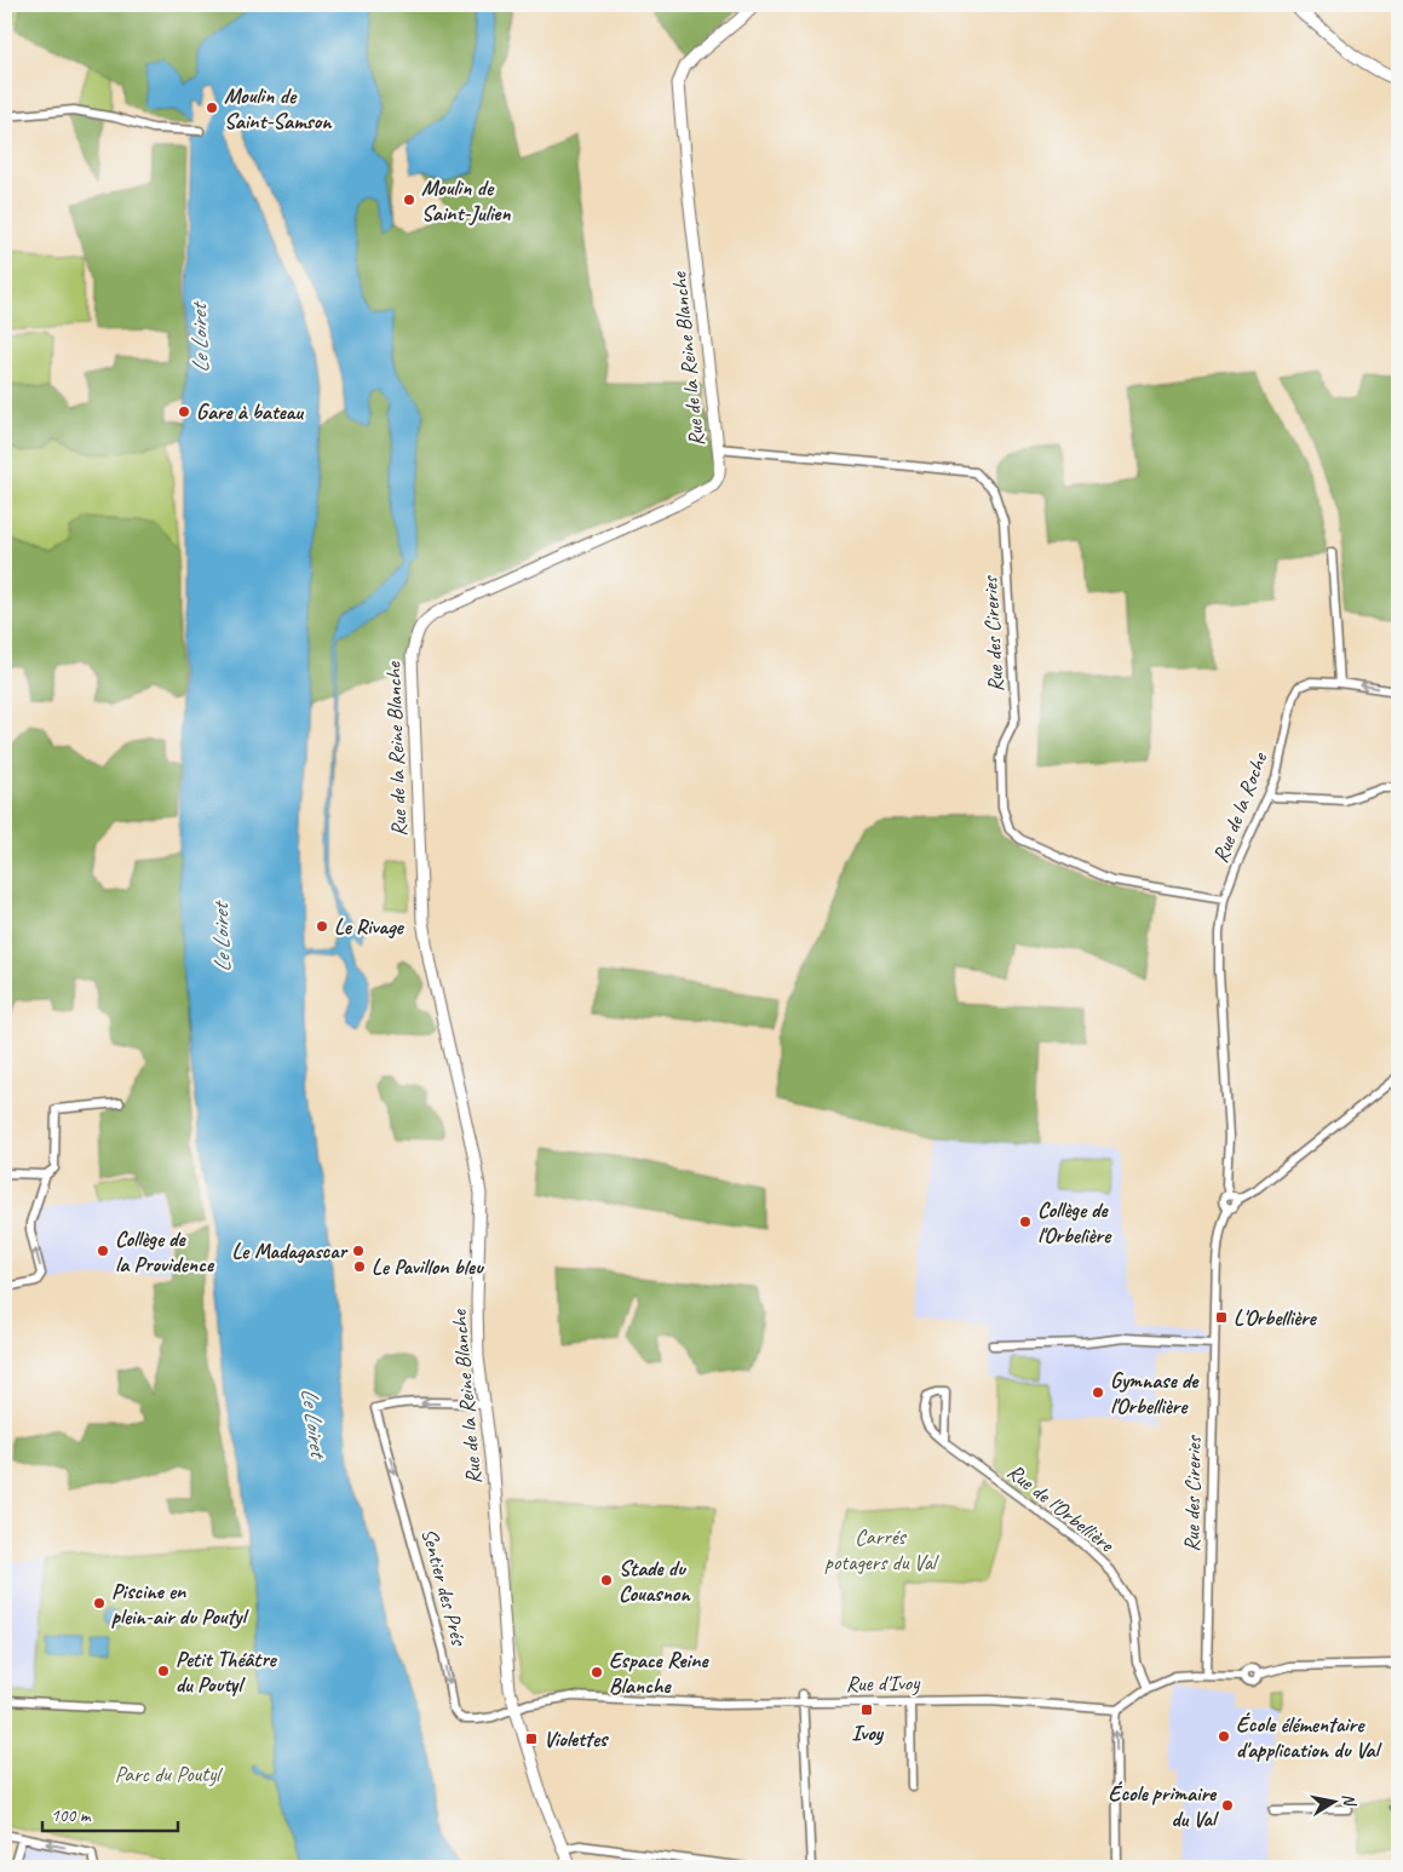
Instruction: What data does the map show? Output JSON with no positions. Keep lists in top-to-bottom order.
{
  "streets": {
    "street": [
      "Rue de la Reine Blanche",
      "Rue des Cireries",
      "Rue de la Roche",
      "Rue de l'Orbellière",
      "Sentier des Prés",
      "Rue d'Ivoy"
    ]
  },
  "crossings": [
    ["Rue de la Reine Blanche", "Rue des Cireries"],
    ["Rue de la Reine Blanche", "Sentier des Prés"],
    ["Rue de la Reine Blanche", "Rue d'Ivoy"],
    ["Rue des Cireries", "Rue de la Roche"],
    ["Sentier des Prés", "Rue d'Ivoy"]
  ],
  "water": ["Le Loiret"],
  "parks": ["Carrés potagers du Val", "Parc du Poutyl"],
  "places": {
    "other": [
      "Moulin de Saint-Samson",
      "Moulin de Saint-Julien",
      "Gare à bateau",
      "Le Rivage",
      "Collège de l'Orbelière",
      "Collège de la Providence",
      "Le Madagascar",
      "Le Pavillon bleu",
      "Gymnase de l'Orbellière",
      "Stade du Couasnon",
      "Piscine en plein-air du Poutyl",
      "Petit Théâtre du Poutyl",
      "Espace Reine Blanche",
      "École élémentaire d'application du Val",
      "École primaire du Val"
    ],
    "transit": ["L'Orbellière", "Ivoy", "Violettes"]
  },
  "scale_bar": "100 m",
  "north": "right"
}
